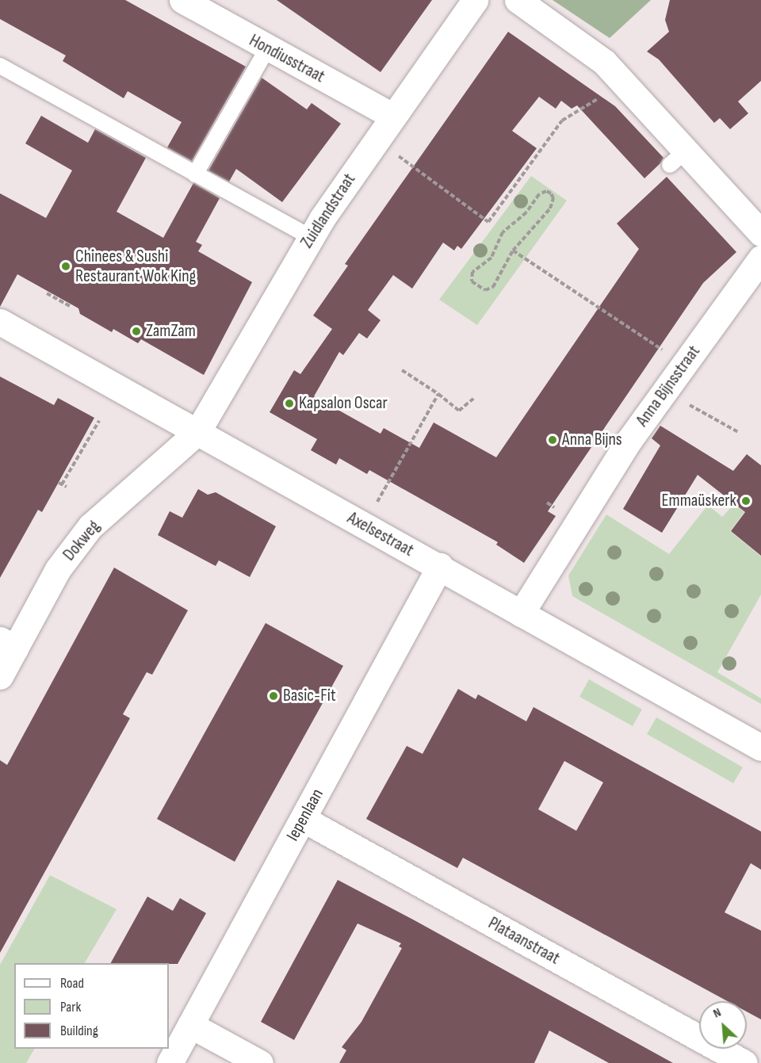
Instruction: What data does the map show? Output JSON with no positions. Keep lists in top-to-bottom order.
{
  "streets": {
    "street": [
      "Hondiusstraat",
      "Zuidlandstraat",
      "Anna Bijnsstraat",
      "Axelsestraat",
      "Dokweg",
      "Iepenlaan",
      "Plataanstraat"
    ]
  },
  "crossings": [
    ["Hondiusstraat", "Zuidlandstraat"],
    ["Zuidlandstraat", "Axelsestraat"],
    ["Zuidlandstraat", "Dokweg"],
    ["Anna Bijnsstraat", "Axelsestraat"],
    ["Axelsestraat", "Dokweg"],
    ["Axelsestraat", "Iepenlaan"],
    ["Iepenlaan", "Plataanstraat"]
  ],
  "places": [
    "Chinees & Sushi Restaurant Wok King",
    "ZamZam",
    "Kapsalon Oscar",
    "Anna Bijns",
    "Emmaüskerk",
    "Basic-Fit"
  ],
  "legend": ["Road", "Park", "Building"],
  "north": "top left"
}
